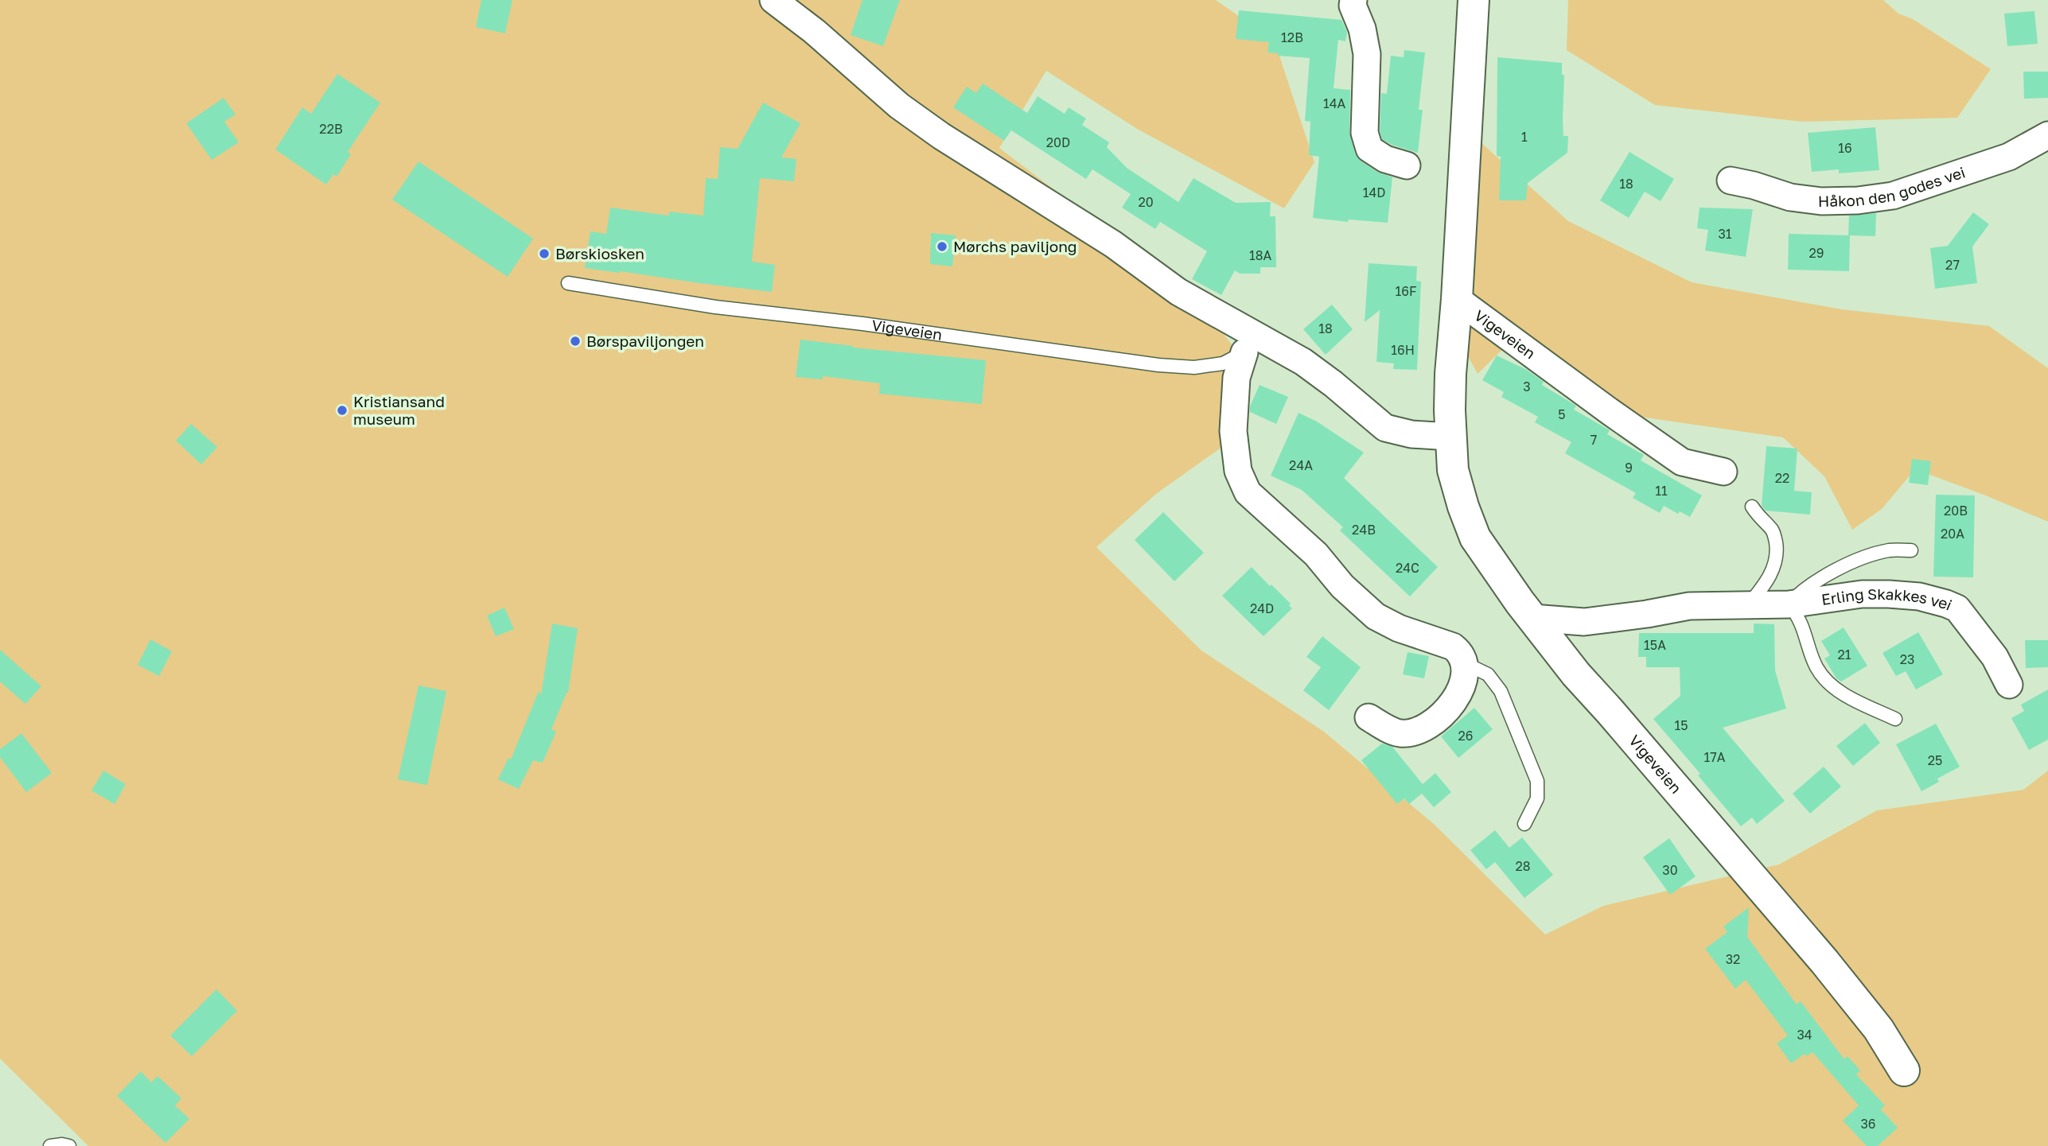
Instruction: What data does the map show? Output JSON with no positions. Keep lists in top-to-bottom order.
{
  "streets": {
    "street": ["Håkon den godes vei", "Vigeveien", "Erling Skakkes vei"]
  },
  "crossings": [
    ["Vigeveien", "Erling Skakkes vei"]
  ],
  "places": [
    "Mørchs paviljong",
    "Børskiosken",
    "Børspaviljongen",
    "Kristiansand museum"
  ],
  "house_numbers": [
    "12B",
    "14A",
    "22B",
    "1",
    "20D",
    "16",
    "18",
    "14D",
    "20",
    "31",
    "29",
    "18A",
    "27",
    "16F",
    "18",
    "16H",
    "3",
    "5",
    "7",
    "24A",
    "9",
    "22",
    "11",
    "20B",
    "24B",
    "20A",
    "24C",
    "24D",
    "15A",
    "21",
    "23",
    "15",
    "26",
    "17A",
    "25",
    "28",
    "30",
    "32",
    "34",
    "36"
  ]
}
